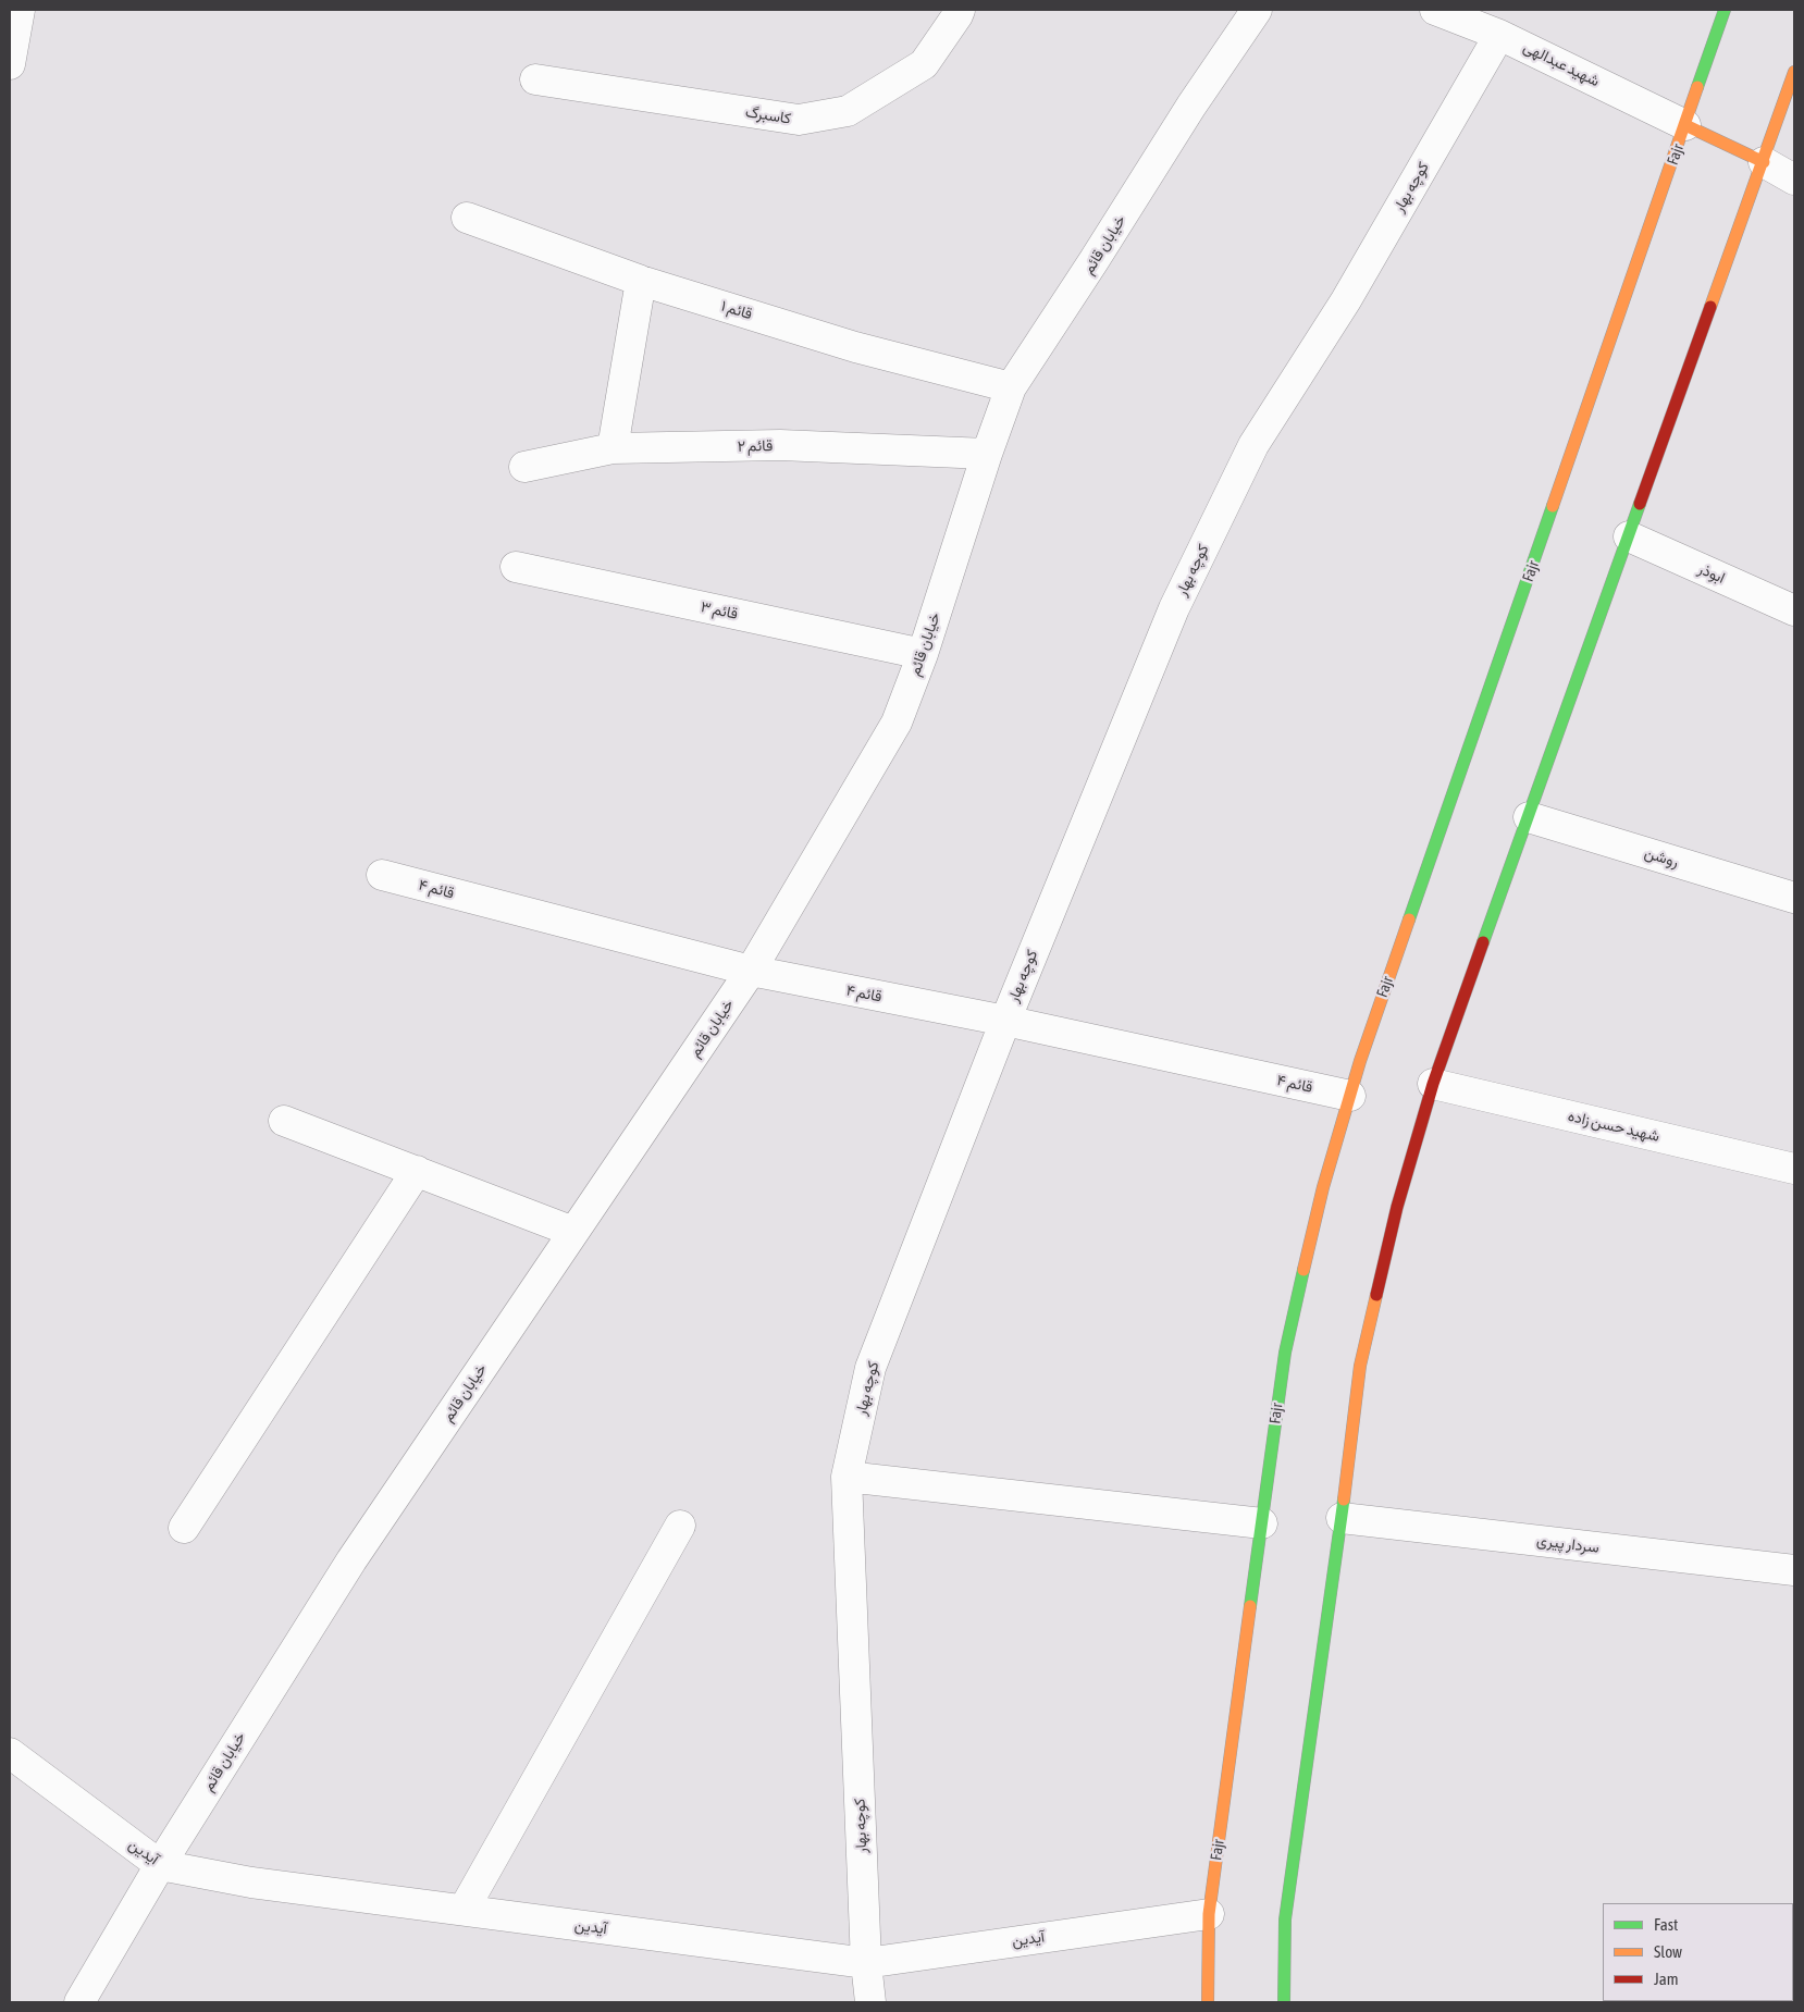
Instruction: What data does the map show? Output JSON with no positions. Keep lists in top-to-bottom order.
{
  "streets": {
    "main road": ["Fajr"],
    "street": [
      "شهید عبدالهی",
      "کاسبرگ",
      "کوچه بهار",
      "خیابان قائم",
      "قائم ۱",
      "قائم ۲",
      "ابوذر",
      "قائم ۳",
      "روشن",
      "قائم ۴",
      "شهید حسن زاده",
      "سردار پیری",
      "آیدین"
    ]
  },
  "crossings": [
    ["شهید عبدالهی", "Fajr"],
    ["شهید عبدالهی", "کوچه بهار"],
    ["Fajr", "قائم ۴"],
    ["Fajr", "آیدین"],
    ["کوچه بهار", "قائم ۴"],
    ["کوچه بهار", "آیدین"],
    ["خیابان قائم", "قائم ۱"],
    ["خیابان قائم", "قائم ۲"],
    ["خیابان قائم", "قائم ۳"],
    ["خیابان قائم", "قائم ۴"],
    ["خیابان قائم", "آیدین"]
  ],
  "legend": ["Fast", "Slow", "Jam"]
}
